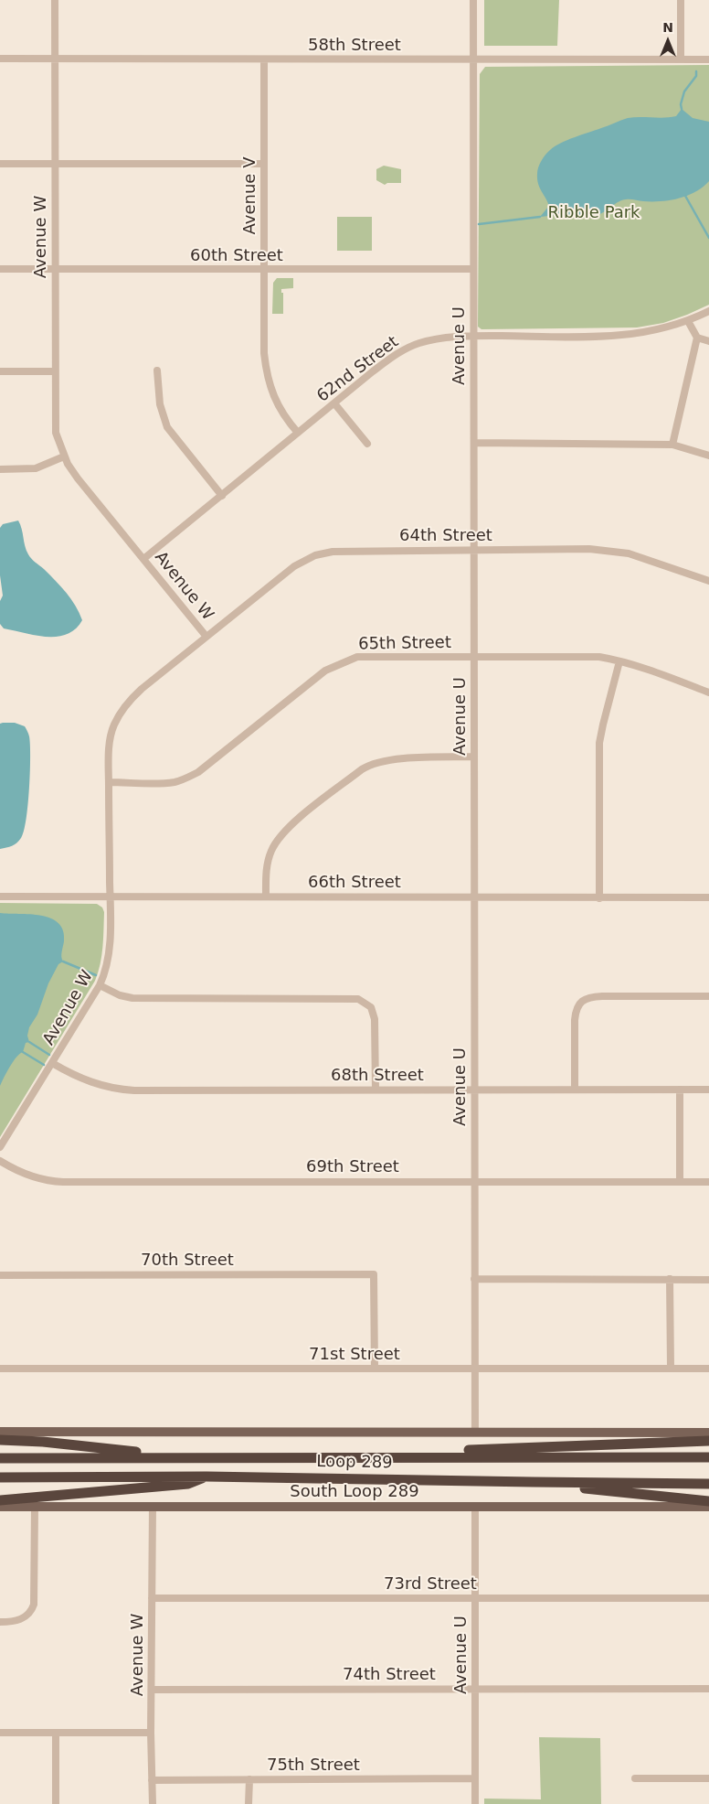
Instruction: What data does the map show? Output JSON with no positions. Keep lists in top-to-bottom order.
{
  "streets": {
    "highway": ["Loop 289"],
    "main road": ["South Loop 289"],
    "street": [
      "58th Street",
      "Avenue V",
      "Avenue W",
      "60th Street",
      "Avenue U",
      "62nd Street",
      "64th Street",
      "65th Street",
      "66th Street",
      "68th Street",
      "69th Street",
      "70th Street",
      "71st Street",
      "73rd Street",
      "74th Street",
      "75th Street"
    ]
  },
  "crossings": [
    ["58th Street", "Avenue V"],
    ["58th Street", "Avenue W"],
    ["58th Street", "Avenue U"],
    ["Avenue V", "60th Street"],
    ["Avenue V", "62nd Street"],
    ["Avenue W", "60th Street"],
    ["Avenue W", "62nd Street"],
    ["Avenue W", "64th Street"],
    ["Avenue W", "65th Street"],
    ["Avenue W", "66th Street"],
    ["Avenue W", "68th Street"],
    ["Avenue W", "South Loop 289"],
    ["Avenue W", "73rd Street"],
    ["Avenue W", "74th Street"],
    ["Avenue W", "75th Street"],
    ["60th Street", "Avenue U"],
    ["Avenue U", "62nd Street"],
    ["Avenue U", "64th Street"],
    ["Avenue U", "65th Street"],
    ["Avenue U", "66th Street"],
    ["Avenue U", "68th Street"],
    ["Avenue U", "69th Street"],
    ["Avenue U", "71st Street"],
    ["Avenue U", "South Loop 289"],
    ["Avenue U", "73rd Street"],
    ["Avenue U", "74th Street"],
    ["Avenue U", "75th Street"],
    ["70th Street", "71st Street"]
  ],
  "parks": ["Ribble Park"],
  "north": "top"
}
